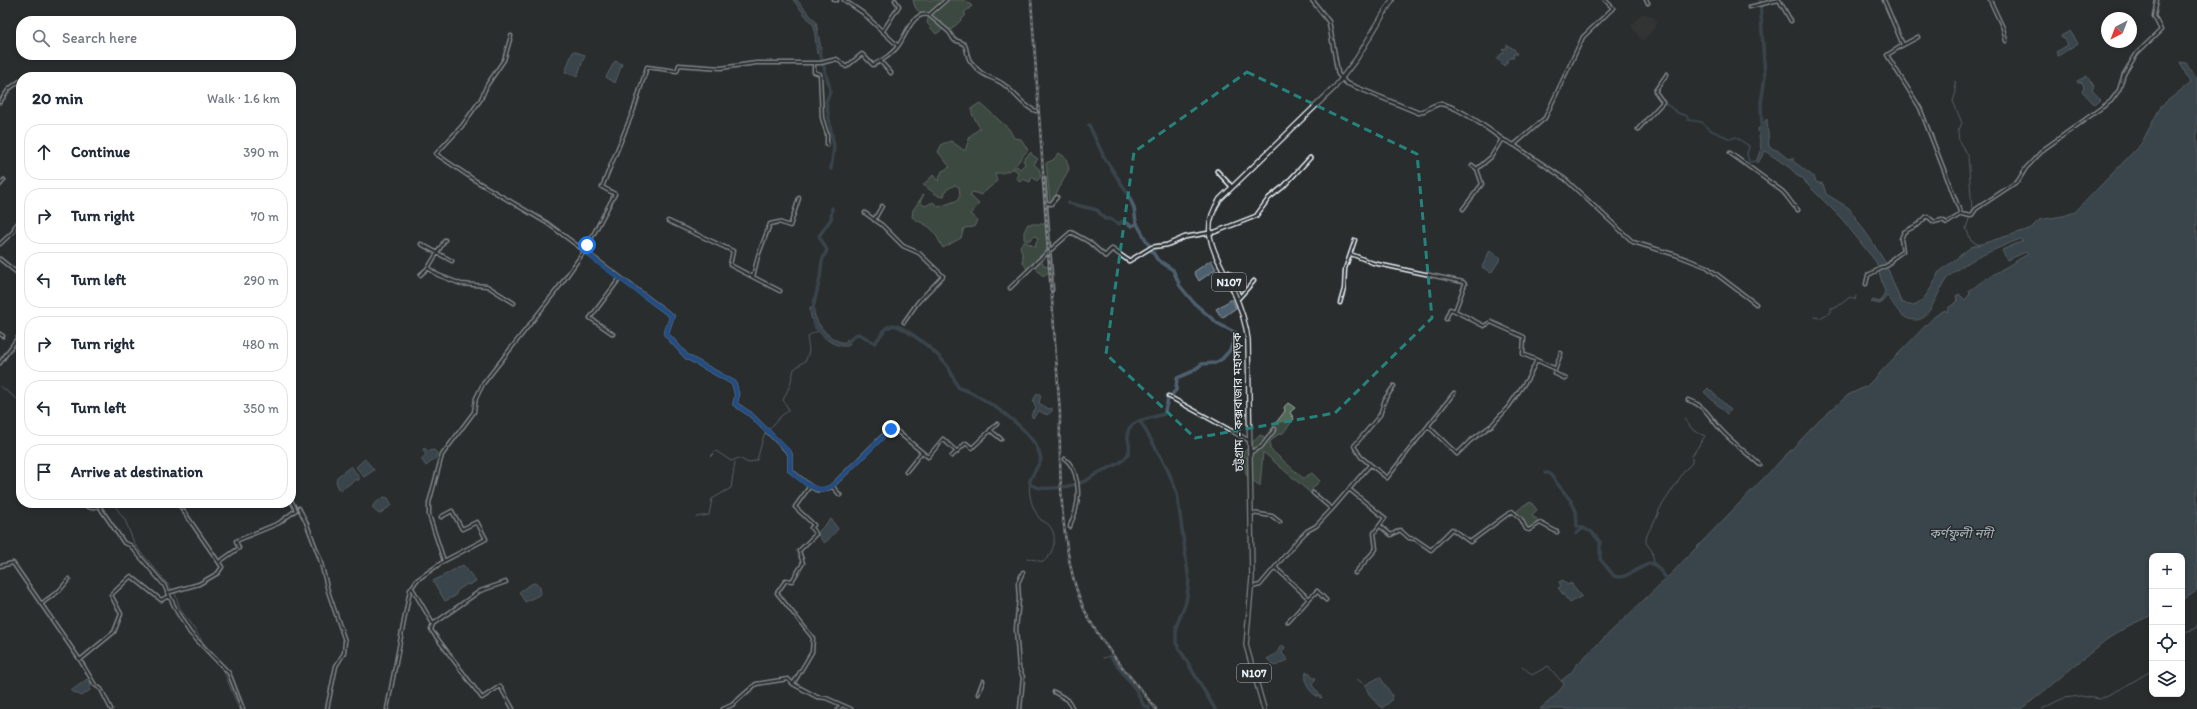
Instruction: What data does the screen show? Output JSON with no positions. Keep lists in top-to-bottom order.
{
  "streets": {
    "highway": ["N107", "চট্টগ্রাম - কক্সবাজার মহাসড়ক"]
  },
  "water": ["কর্ণফুলী নদী"],
  "north": "bottom left",
  "page": {
    "search": "Search here",
    "heading": ["20 min", "Walk · 1.6 km"],
    "list": [
      ["Continue", "390 m"],
      ["Turn right", "70 m"],
      ["Turn left", "290 m"],
      ["Turn right", "480 m"],
      ["Turn left", "350 m"],
      "Arrive at destination"
    ],
    "map_buttons": ["+", "−"]
  }
}
